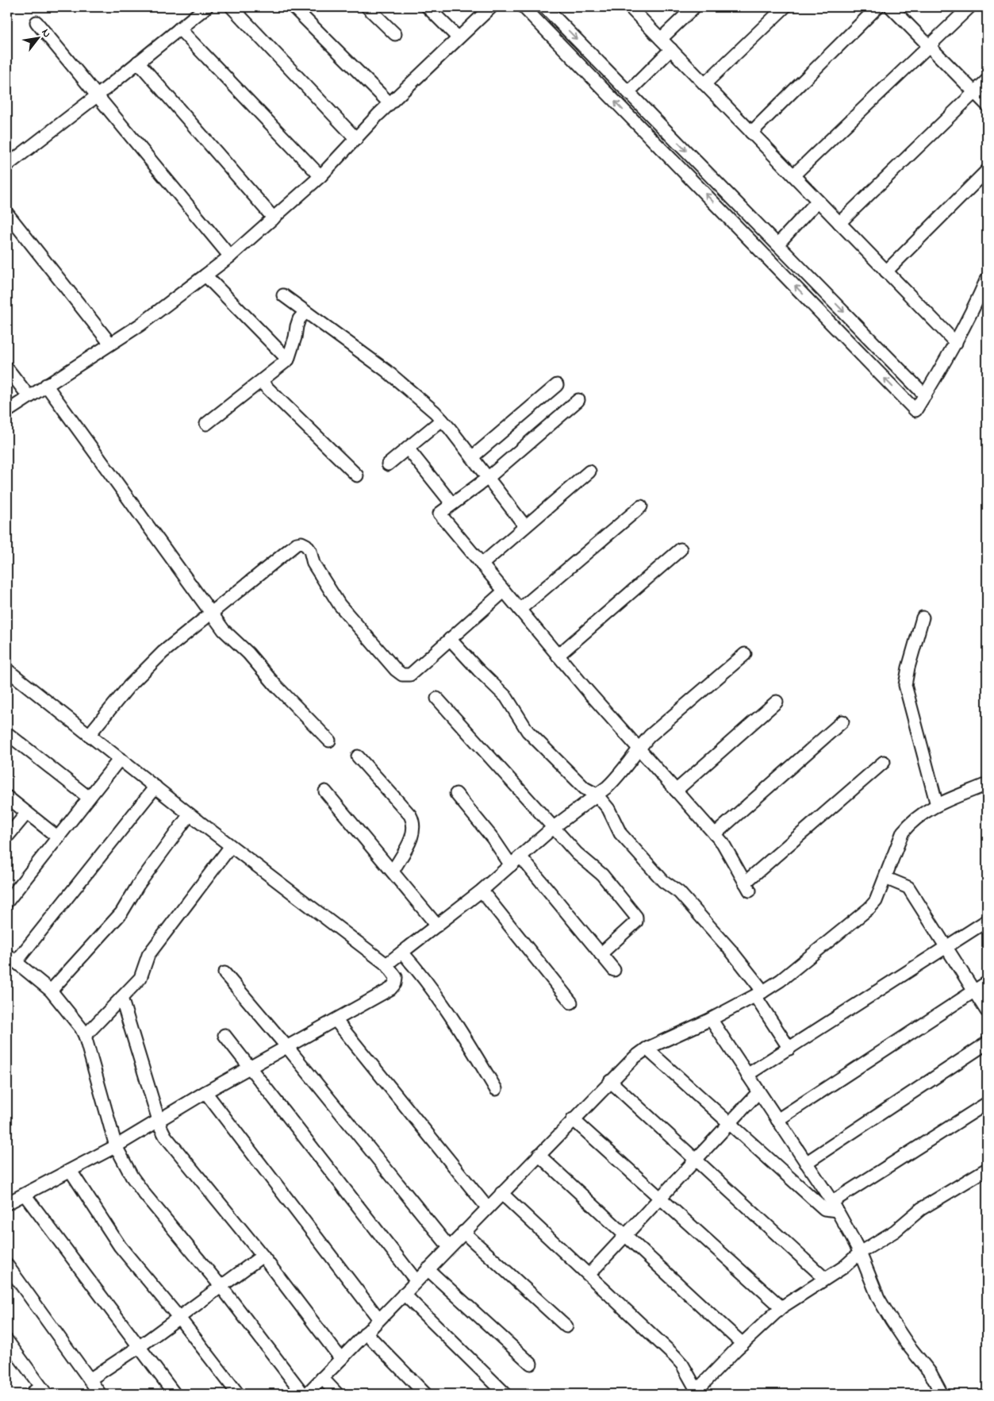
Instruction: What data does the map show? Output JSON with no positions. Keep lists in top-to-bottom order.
{
  "north": "top right"
}
